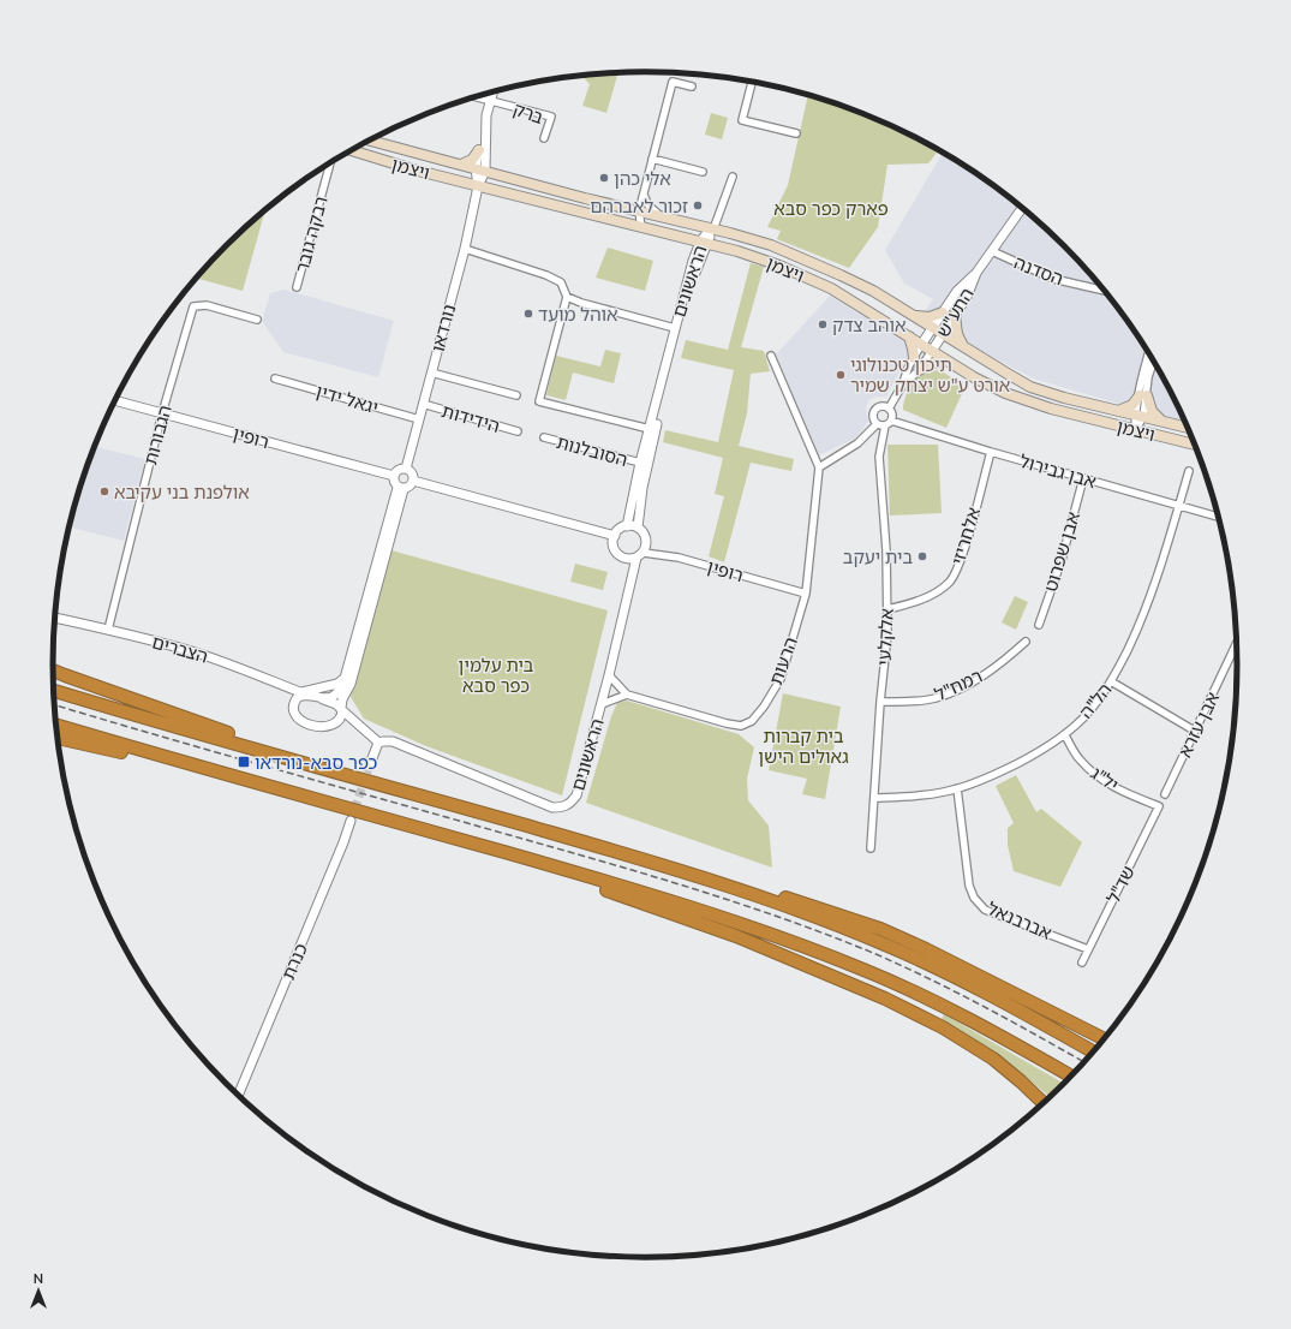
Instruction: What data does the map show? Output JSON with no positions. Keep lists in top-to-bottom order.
{
  "streets": {
    "main road": ["ויצמן"],
    "street": [
      "ברק",
      "רבקה גובר",
      "הסדנה",
      "הראשונים",
      "התע\"ש",
      "נורדאו",
      "יגאל ידין",
      "הידידות",
      "הגבורות",
      "רופין",
      "הסובלנות",
      "אבן גבירול",
      "אלחריזי",
      "אבן שפרוט",
      "אלקלעי",
      "הצברים",
      "הרעות",
      "רמח\"ל",
      "הל\"ה",
      "אבן עזרא",
      "יל\"ג",
      "שד\"ל",
      "אברבנאל",
      "כנרת"
    ]
  },
  "crossings": [
    ["ויצמן", "הראשונים"],
    ["ויצמן", "התע\"ש"],
    ["ויצמן", "נורדאו"],
    ["הסדנה", "התע\"ש"],
    ["הראשונים", "רופין"],
    ["הראשונים", "הסובלנות"],
    ["נורדאו", "יגאל ידין"],
    ["נורדאו", "הידידות"],
    ["נורדאו", "רופין"],
    ["הגבורות", "רופין"],
    ["הגבורות", "הצברים"],
    ["רופין", "הרעות"],
    ["אבן גבירול", "אלחריזי"],
    ["אבן גבירול", "אבן שפרוט"],
    ["אבן גבירול", "אלקלעי"],
    ["אבן גבירול", "הל\"ה"],
    ["אלחריזי", "אלקלעי"],
    ["אלקלעי", "רמח\"ל"],
    ["אלקלעי", "הל\"ה"],
    ["הל\"ה", "יל\"ג"],
    ["הל\"ה", "אברבנאל"],
    ["יל\"ג", "שד\"ל"],
    ["שד\"ל", "אברבנאל"]
  ],
  "parks": ["פארק כפר סבא", "בית עלמין כפר סבא", "בית קברות גאולים הישן"],
  "places": {
    "other": [
      "אלי כהן",
      "זכור לאברהם",
      "אוהל מועד",
      "אוהב צדק",
      "תיכון טכנולוגי אורט ע\"ש יצחק שמיר",
      "אולפנת בני עקיבא",
      "בית יעקב"
    ],
    "transit": ["כפר סבא-נורדאו"]
  },
  "north": "top"
}
